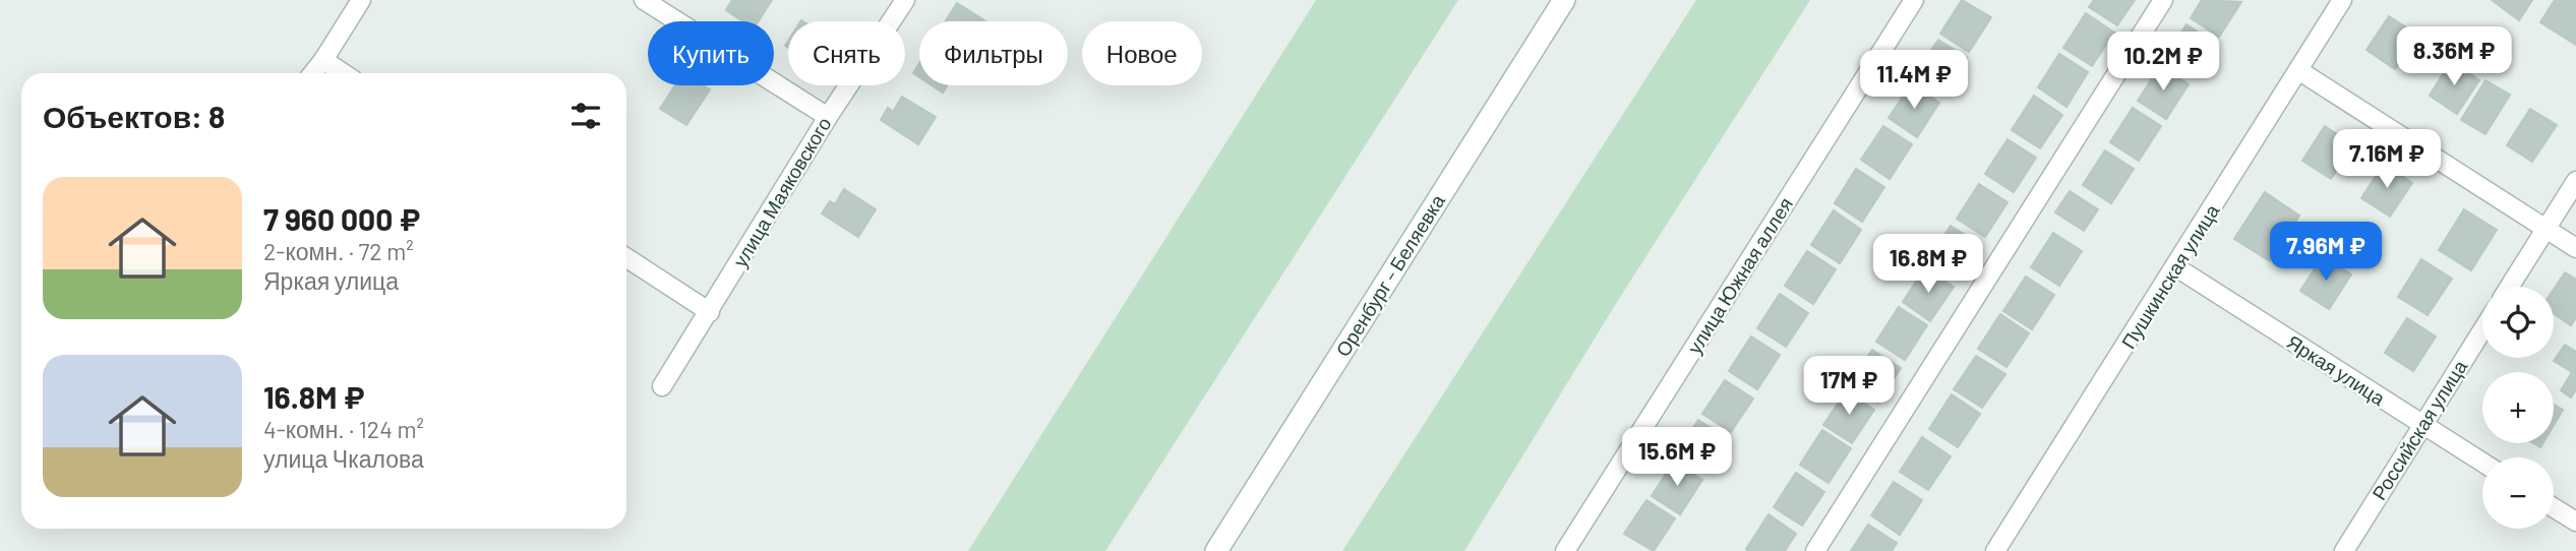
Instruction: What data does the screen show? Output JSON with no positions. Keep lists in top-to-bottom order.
{
  "streets": {
    "main road": ["Оренбург – Беляевка"],
    "street": [
      "улица Маяковского",
      "улица Южная аллея",
      "Пушкинская улица",
      "Яркая улица",
      "Российская улица"
    ]
  },
  "crossings": [
    ["Пушкинская улица", "Яркая улица"],
    ["Яркая улица", "Российская улица"]
  ],
  "page": {
    "chip": [
      "Купить",
      "Снять",
      "Фильтры",
      "Новое"
    ],
    "price": [
      "8.36M ₽",
      "10.2M ₽",
      "11.4M ₽",
      "7.16M ₽",
      "7.96M ₽",
      "16.8M ₽",
      "17M ₽",
      "15.6M ₽"
    ],
    "heading": "Объектов: 8",
    "list": [
      {
        "name": "7 960 000 ₽",
        "note": "2-комн. · 72 m² · Яркая улица"
      },
      {
        "name": "16.8M ₽",
        "note": "4-комн. · 124 m² · улица Чкалова"
      }
    ],
    "map_buttons": ["+", "−"]
  }
}
